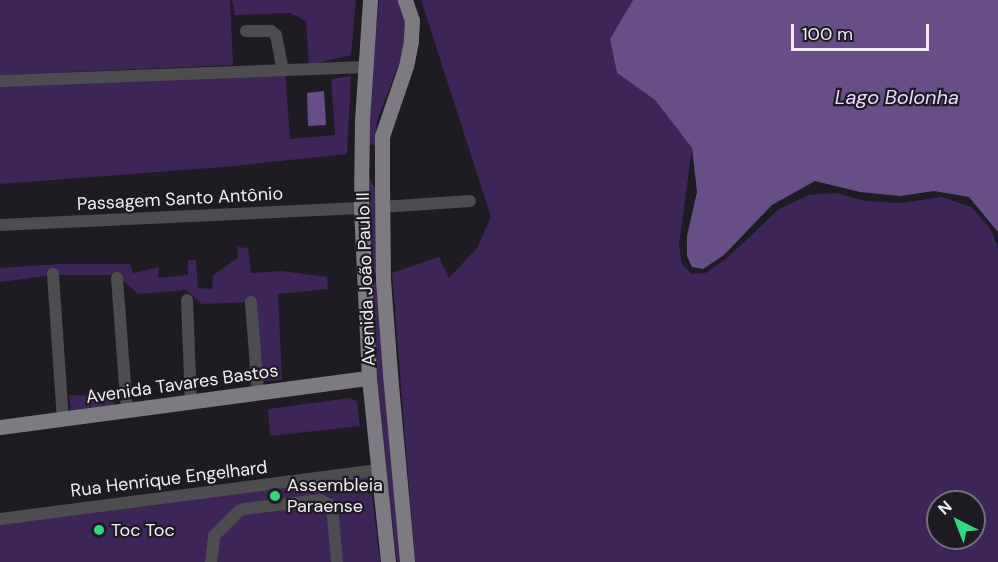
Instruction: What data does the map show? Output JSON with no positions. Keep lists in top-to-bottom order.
{
  "streets": {
    "main road": ["Avenida João Paulo II", "Avenida Tavares Bastos"],
    "street": ["Passagem Santo Antônio", "Rua Henrique Engelhard"]
  },
  "crossings": [
    ["Passagem Santo Antônio", "Avenida João Paulo II"],
    ["Avenida João Paulo II", "Avenida Tavares Bastos"],
    ["Avenida João Paulo II", "Rua Henrique Engelhard"]
  ],
  "water": ["Lago Bolonha"],
  "places": ["Assembleia Paraense", "Toc Toc"],
  "scale_bar": "100 m",
  "north": "top left"
}
